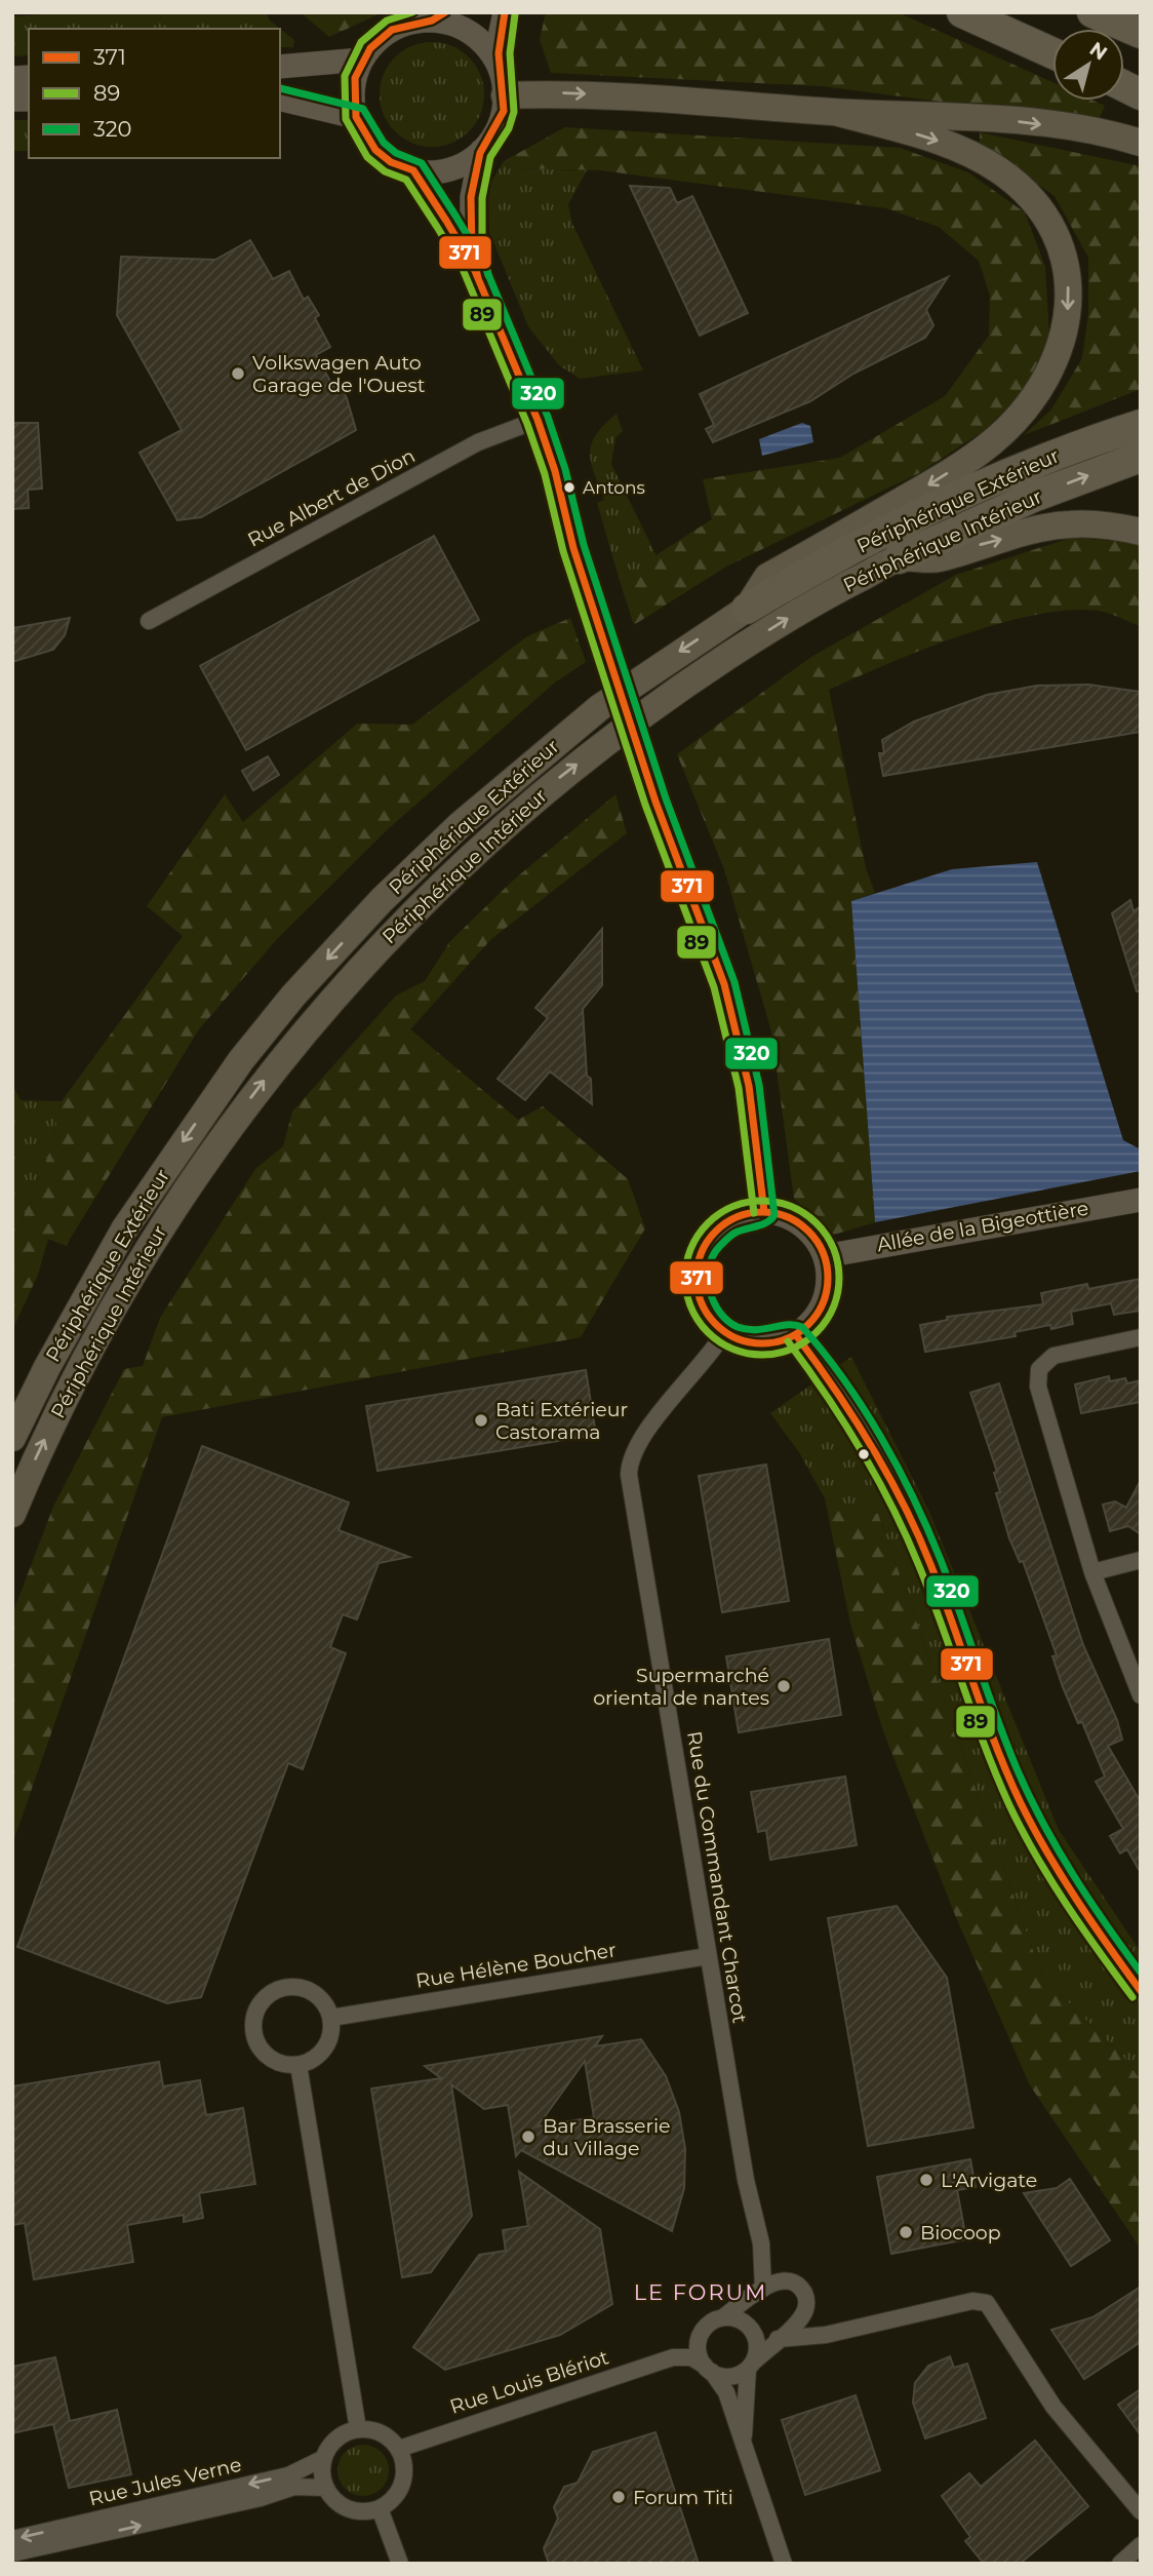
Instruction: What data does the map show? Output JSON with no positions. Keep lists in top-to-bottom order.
{
  "streets": {
    "highway": ["Périphérique Extérieur", "Périphérique Intérieur"],
    "main road": ["Allée de la Bigeottière"],
    "street": [
      "Rue Albert de Dion",
      "Rue du Commandant Charcot",
      "Rue Hélène Boucher",
      "Rue Louis Blériot",
      "Rue Jules Verne"
    ]
  },
  "crossings": [
    ["Allée de la Bigeottière", "Rue du Commandant Charcot"],
    ["Rue du Commandant Charcot", "Rue Hélène Boucher"],
    ["Rue Louis Blériot", "Rue Jules Verne"]
  ],
  "one_way": ["Périphérique Extérieur", "Périphérique Intérieur"],
  "districts": ["LE FORUM"],
  "places": [
    "Volkswagen Auto Garage de l'Ouest",
    "Antons",
    "Bati Extérieur Castorama",
    "Supermarché oriental de nantes",
    "Bar Brasserie du Village",
    "L'Arvigate",
    "Biocoop",
    "Forum Titi"
  ],
  "lines": ["transit line 371", "transit line 89", "transit line 320"],
  "legend": ["371", "89", "320"],
  "north": "top right"
}
